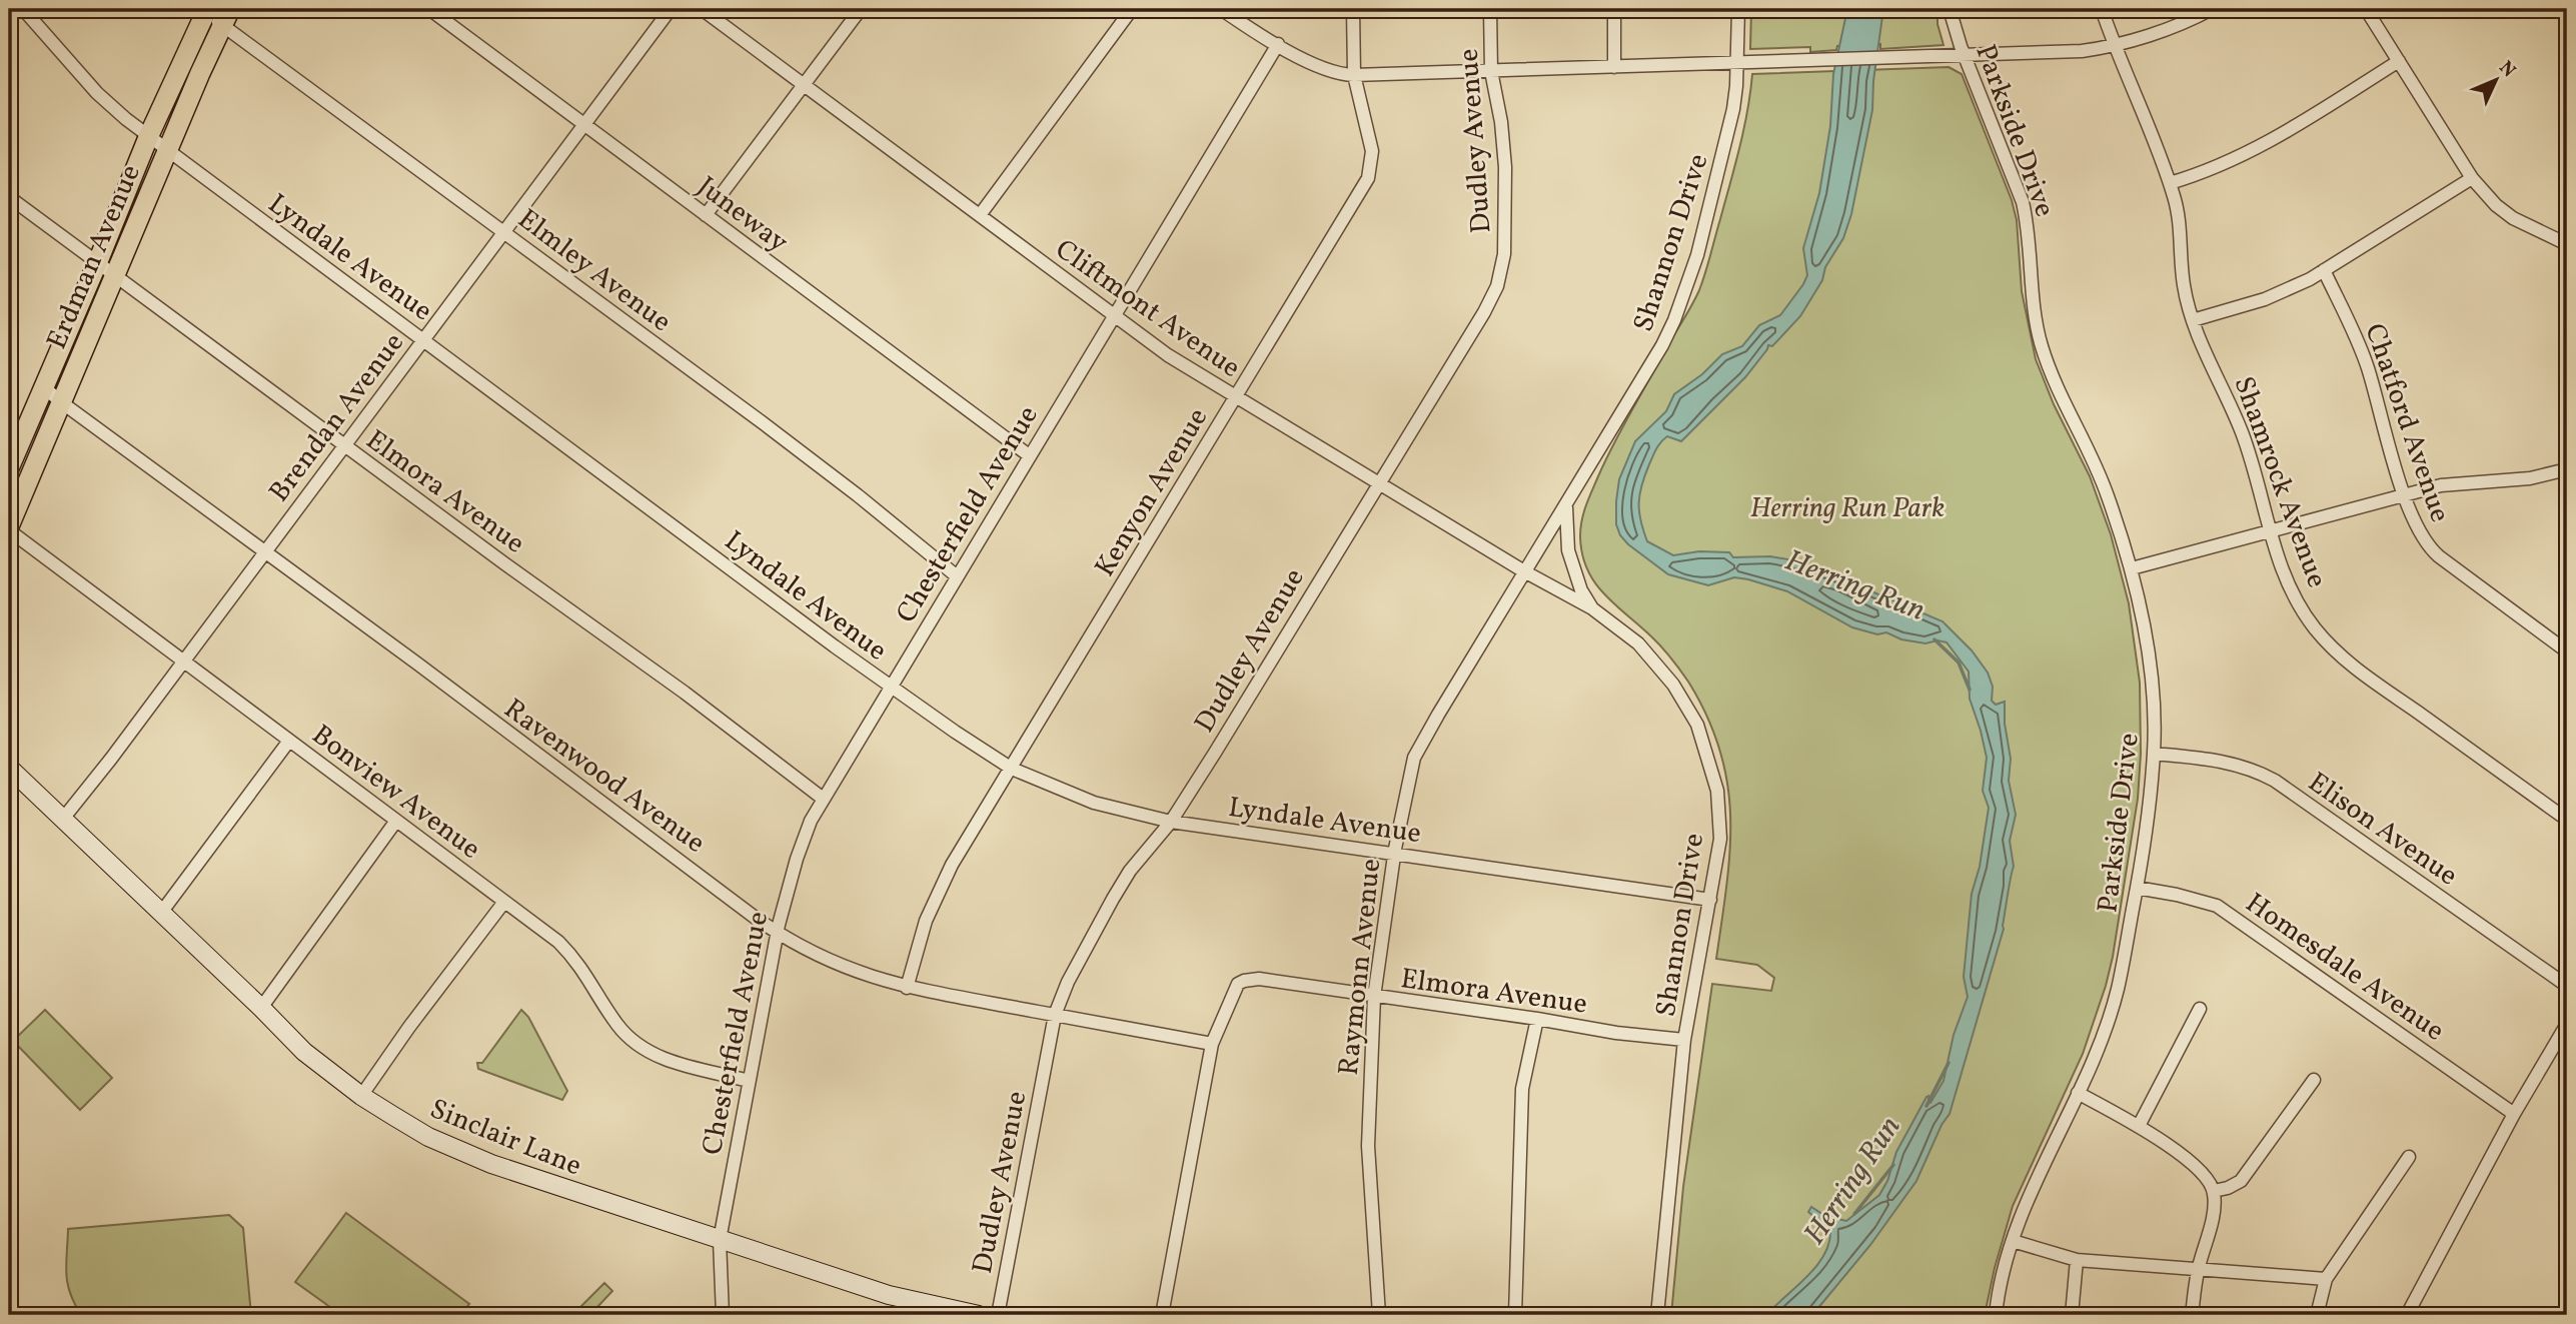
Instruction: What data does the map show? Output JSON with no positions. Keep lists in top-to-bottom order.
{
  "streets": {
    "main road": ["Erdman Avenue", "Sinclair Lane"],
    "street": [
      "Parkside Drive",
      "Dudley Avenue",
      "Juneway",
      "Shannon Drive",
      "Lyndale Avenue",
      "Elmley Avenue",
      "Cliftmont Avenue",
      "Brendan Avenue",
      "Chatford Avenue",
      "Shamrock Avenue",
      "Elmora Avenue",
      "Kenyon Avenue",
      "Chesterfield Avenue",
      "Ravenwood Avenue",
      "Bonview Avenue",
      "Elison Avenue",
      "Homesdale Avenue",
      "Raymonn Avenue"
    ]
  },
  "crossings": [
    ["Parkside Drive", "Elison Avenue"],
    ["Parkside Drive", "Homesdale Avenue"],
    ["Dudley Avenue", "Lyndale Avenue"],
    ["Dudley Avenue", "Cliftmont Avenue"],
    ["Dudley Avenue", "Ravenwood Avenue"],
    ["Juneway", "Brendan Avenue"],
    ["Juneway", "Chesterfield Avenue"],
    ["Shannon Drive", "Lyndale Avenue"],
    ["Shannon Drive", "Cliftmont Avenue"],
    ["Shannon Drive", "Elmora Avenue"],
    ["Shannon Drive", "Raymonn Avenue"],
    ["Erdman Avenue", "Lyndale Avenue"],
    ["Erdman Avenue", "Elmley Avenue"],
    ["Erdman Avenue", "Elmora Avenue"],
    ["Erdman Avenue", "Ravenwood Avenue"],
    ["Erdman Avenue", "Bonview Avenue"],
    ["Lyndale Avenue", "Brendan Avenue"],
    ["Lyndale Avenue", "Kenyon Avenue"],
    ["Lyndale Avenue", "Chesterfield Avenue"],
    ["Lyndale Avenue", "Raymonn Avenue"],
    ["Elmley Avenue", "Brendan Avenue"],
    ["Elmley Avenue", "Chesterfield Avenue"],
    ["Cliftmont Avenue", "Kenyon Avenue"],
    ["Cliftmont Avenue", "Chesterfield Avenue"],
    ["Cliftmont Avenue", "Raymonn Avenue"],
    ["Brendan Avenue", "Elmora Avenue"],
    ["Brendan Avenue", "Ravenwood Avenue"],
    ["Brendan Avenue", "Bonview Avenue"],
    ["Brendan Avenue", "Sinclair Lane"],
    ["Elmora Avenue", "Chesterfield Avenue"],
    ["Elmora Avenue", "Ravenwood Avenue"],
    ["Elmora Avenue", "Raymonn Avenue"],
    ["Kenyon Avenue", "Ravenwood Avenue"],
    ["Chesterfield Avenue", "Ravenwood Avenue"],
    ["Chesterfield Avenue", "Bonview Avenue"],
    ["Chesterfield Avenue", "Sinclair Lane"]
  ],
  "water": ["Herring Run"],
  "parks": ["Herring Run Park"],
  "north": "top right"
}
